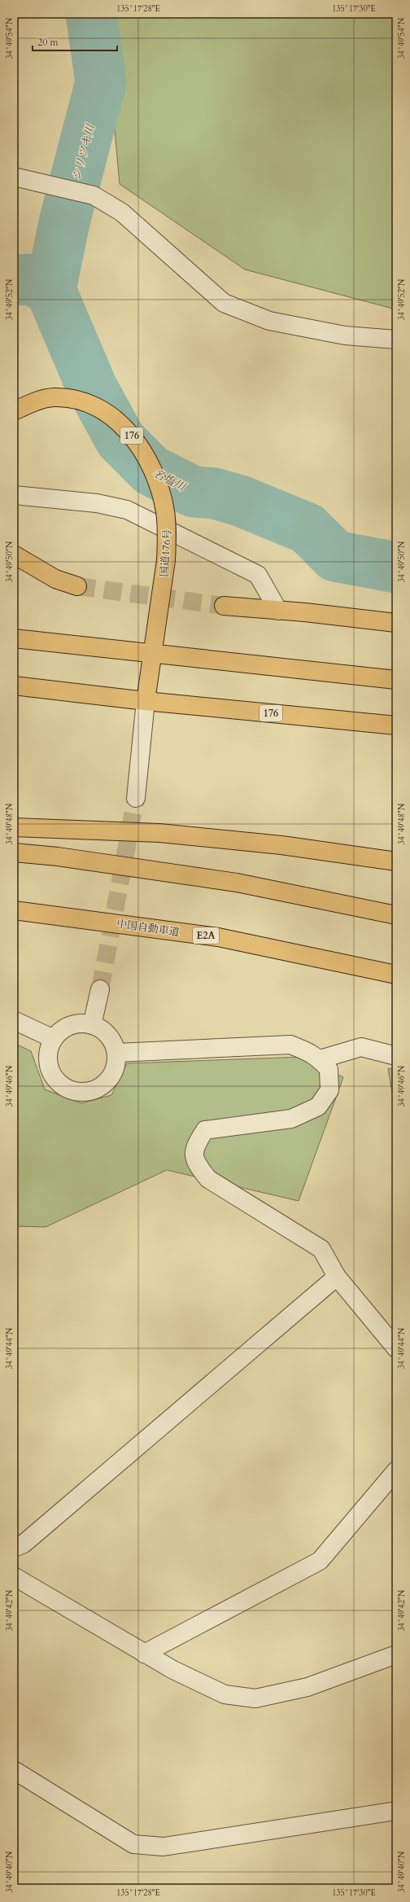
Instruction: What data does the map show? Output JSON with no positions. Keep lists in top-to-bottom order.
{
  "streets": {
    "highway": [
      "176",
      "国道176号",
      "中国自動車道",
      "E2A"
    ]
  },
  "crossings": [
    ["176", "国道176号"]
  ],
  "water": ["シリツキ川", "名塩川"],
  "scale_bar": "20 m",
  "coordinates": [
    "135°17'28\"E",
    "135°17'30\"E",
    "34°49'54\"N",
    "34°49'52\"N",
    "34°49'50\"N",
    "34°49'48\"N",
    "34°49'46\"N",
    "34°49'44\"N",
    "34°49'42\"N",
    "34°49'40\"N"
  ]
}
